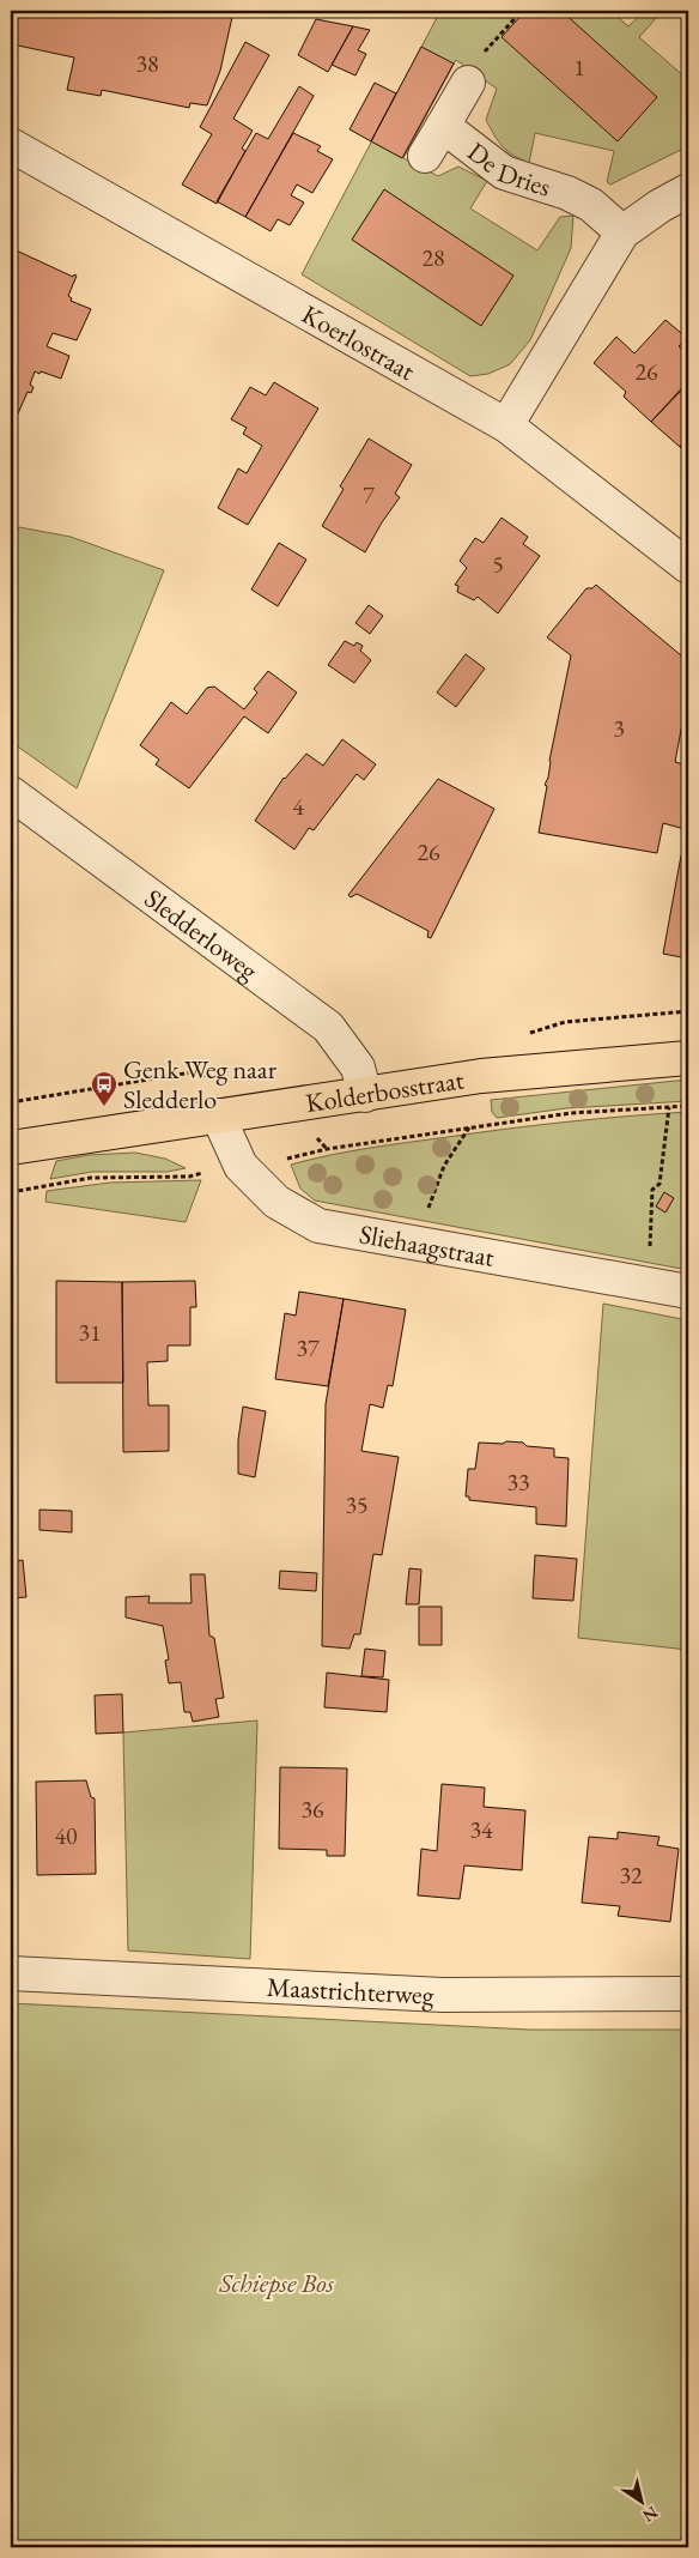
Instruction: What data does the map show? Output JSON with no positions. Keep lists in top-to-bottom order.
{
  "streets": {
    "main road": ["Kolderbosstraat"],
    "street": [
      "De Dries",
      "Koerlostraat",
      "Sledderloweg",
      "Sliehaagstraat",
      "Maastrichterweg"
    ]
  },
  "crossings": [
    ["Sledderloweg", "Kolderbosstraat"],
    ["Kolderbosstraat", "Sliehaagstraat"]
  ],
  "parks": ["Schiepse Bos"],
  "places": {
    "bus stop": ["Genk Weg naar Sledderlo"]
  },
  "house_numbers": [
    "38",
    "1",
    "28",
    "26",
    "7",
    "5",
    "3",
    "4",
    "26",
    "31",
    "37",
    "33",
    "35",
    "36",
    "34",
    "40",
    "32"
  ],
  "north": "bottom right"
}
